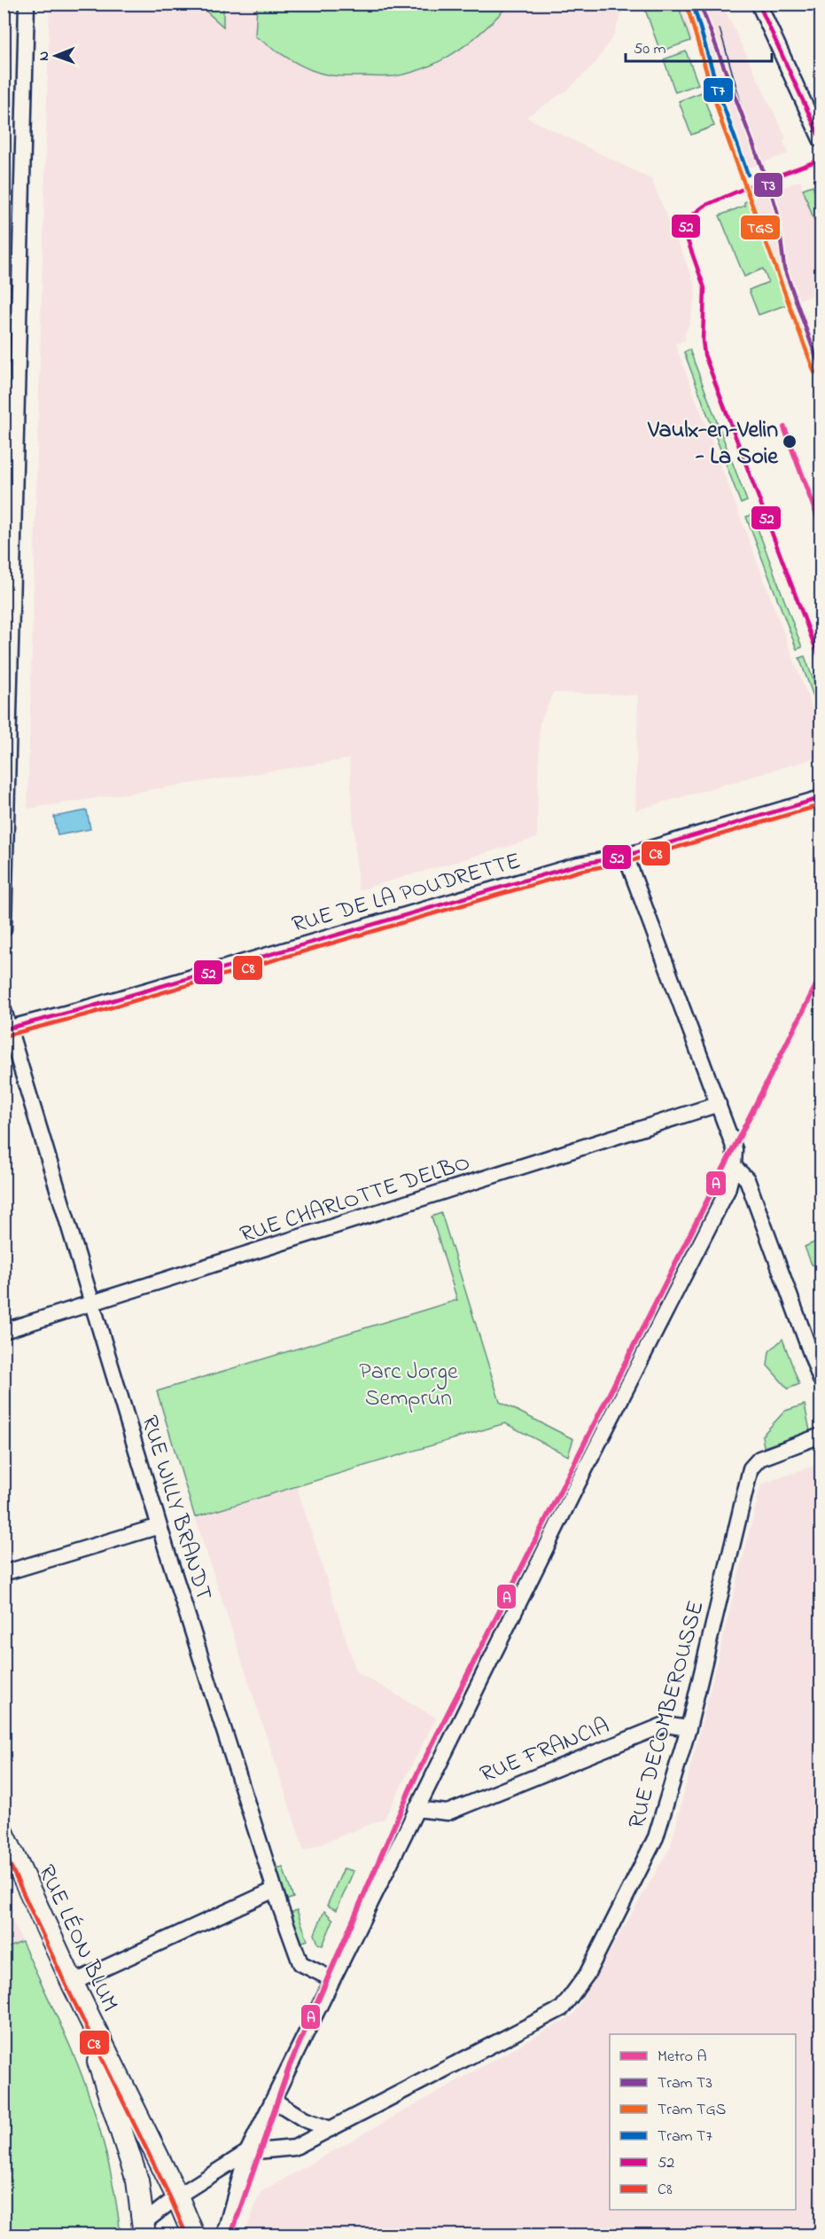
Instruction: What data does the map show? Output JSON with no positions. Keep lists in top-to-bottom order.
{
  "streets": {
    "main road": ["RUE LÉON BLUM"],
    "street": [
      "RUE DE LA POUDRETTE",
      "RUE CHARLOTTE DELBO",
      "RUE WILLY BRANDT",
      "RUE DECOMBEROUSSE",
      "RUE FRANCIA"
    ]
  },
  "crossings": [
    ["RUE DE LA POUDRETTE", "RUE WILLY BRANDT"],
    ["RUE CHARLOTTE DELBO", "RUE WILLY BRANDT"],
    ["RUE DECOMBEROUSSE", "RUE FRANCIA"]
  ],
  "parks": ["Parc Jorge Semprún"],
  "places": ["Vaulx-en-Velin - La Soie"],
  "lines": [
    "tram line T3",
    "tram line T7",
    "transit line 52",
    "tram line TGS",
    "metro line A",
    "transit line C8"
  ],
  "legend": [
    "Metro A",
    "Tram T3",
    "Tram TGS",
    "Tram T7",
    "52",
    "C8"
  ],
  "scale_bar": "50 m",
  "north": "left"
}
